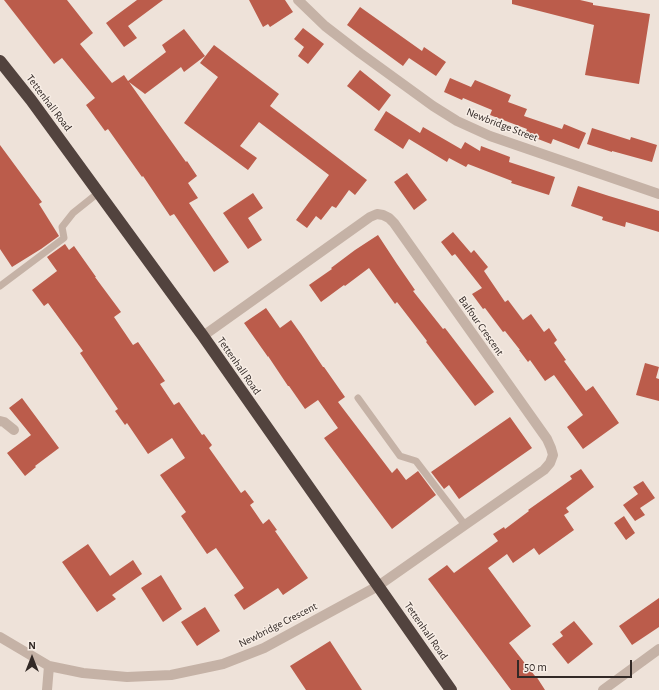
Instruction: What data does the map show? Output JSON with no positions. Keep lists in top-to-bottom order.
{
  "streets": {
    "highway": ["Tettenhall Road"],
    "street": ["Newbridge Street", "Balfour Crescent", "Newbridge Crescent"]
  },
  "crossings": [
    ["Tettenhall Road", "Balfour Crescent"],
    ["Tettenhall Road", "Newbridge Crescent"],
    ["Balfour Crescent", "Newbridge Crescent"]
  ],
  "scale_bar": "50 m",
  "north": "top"
}
